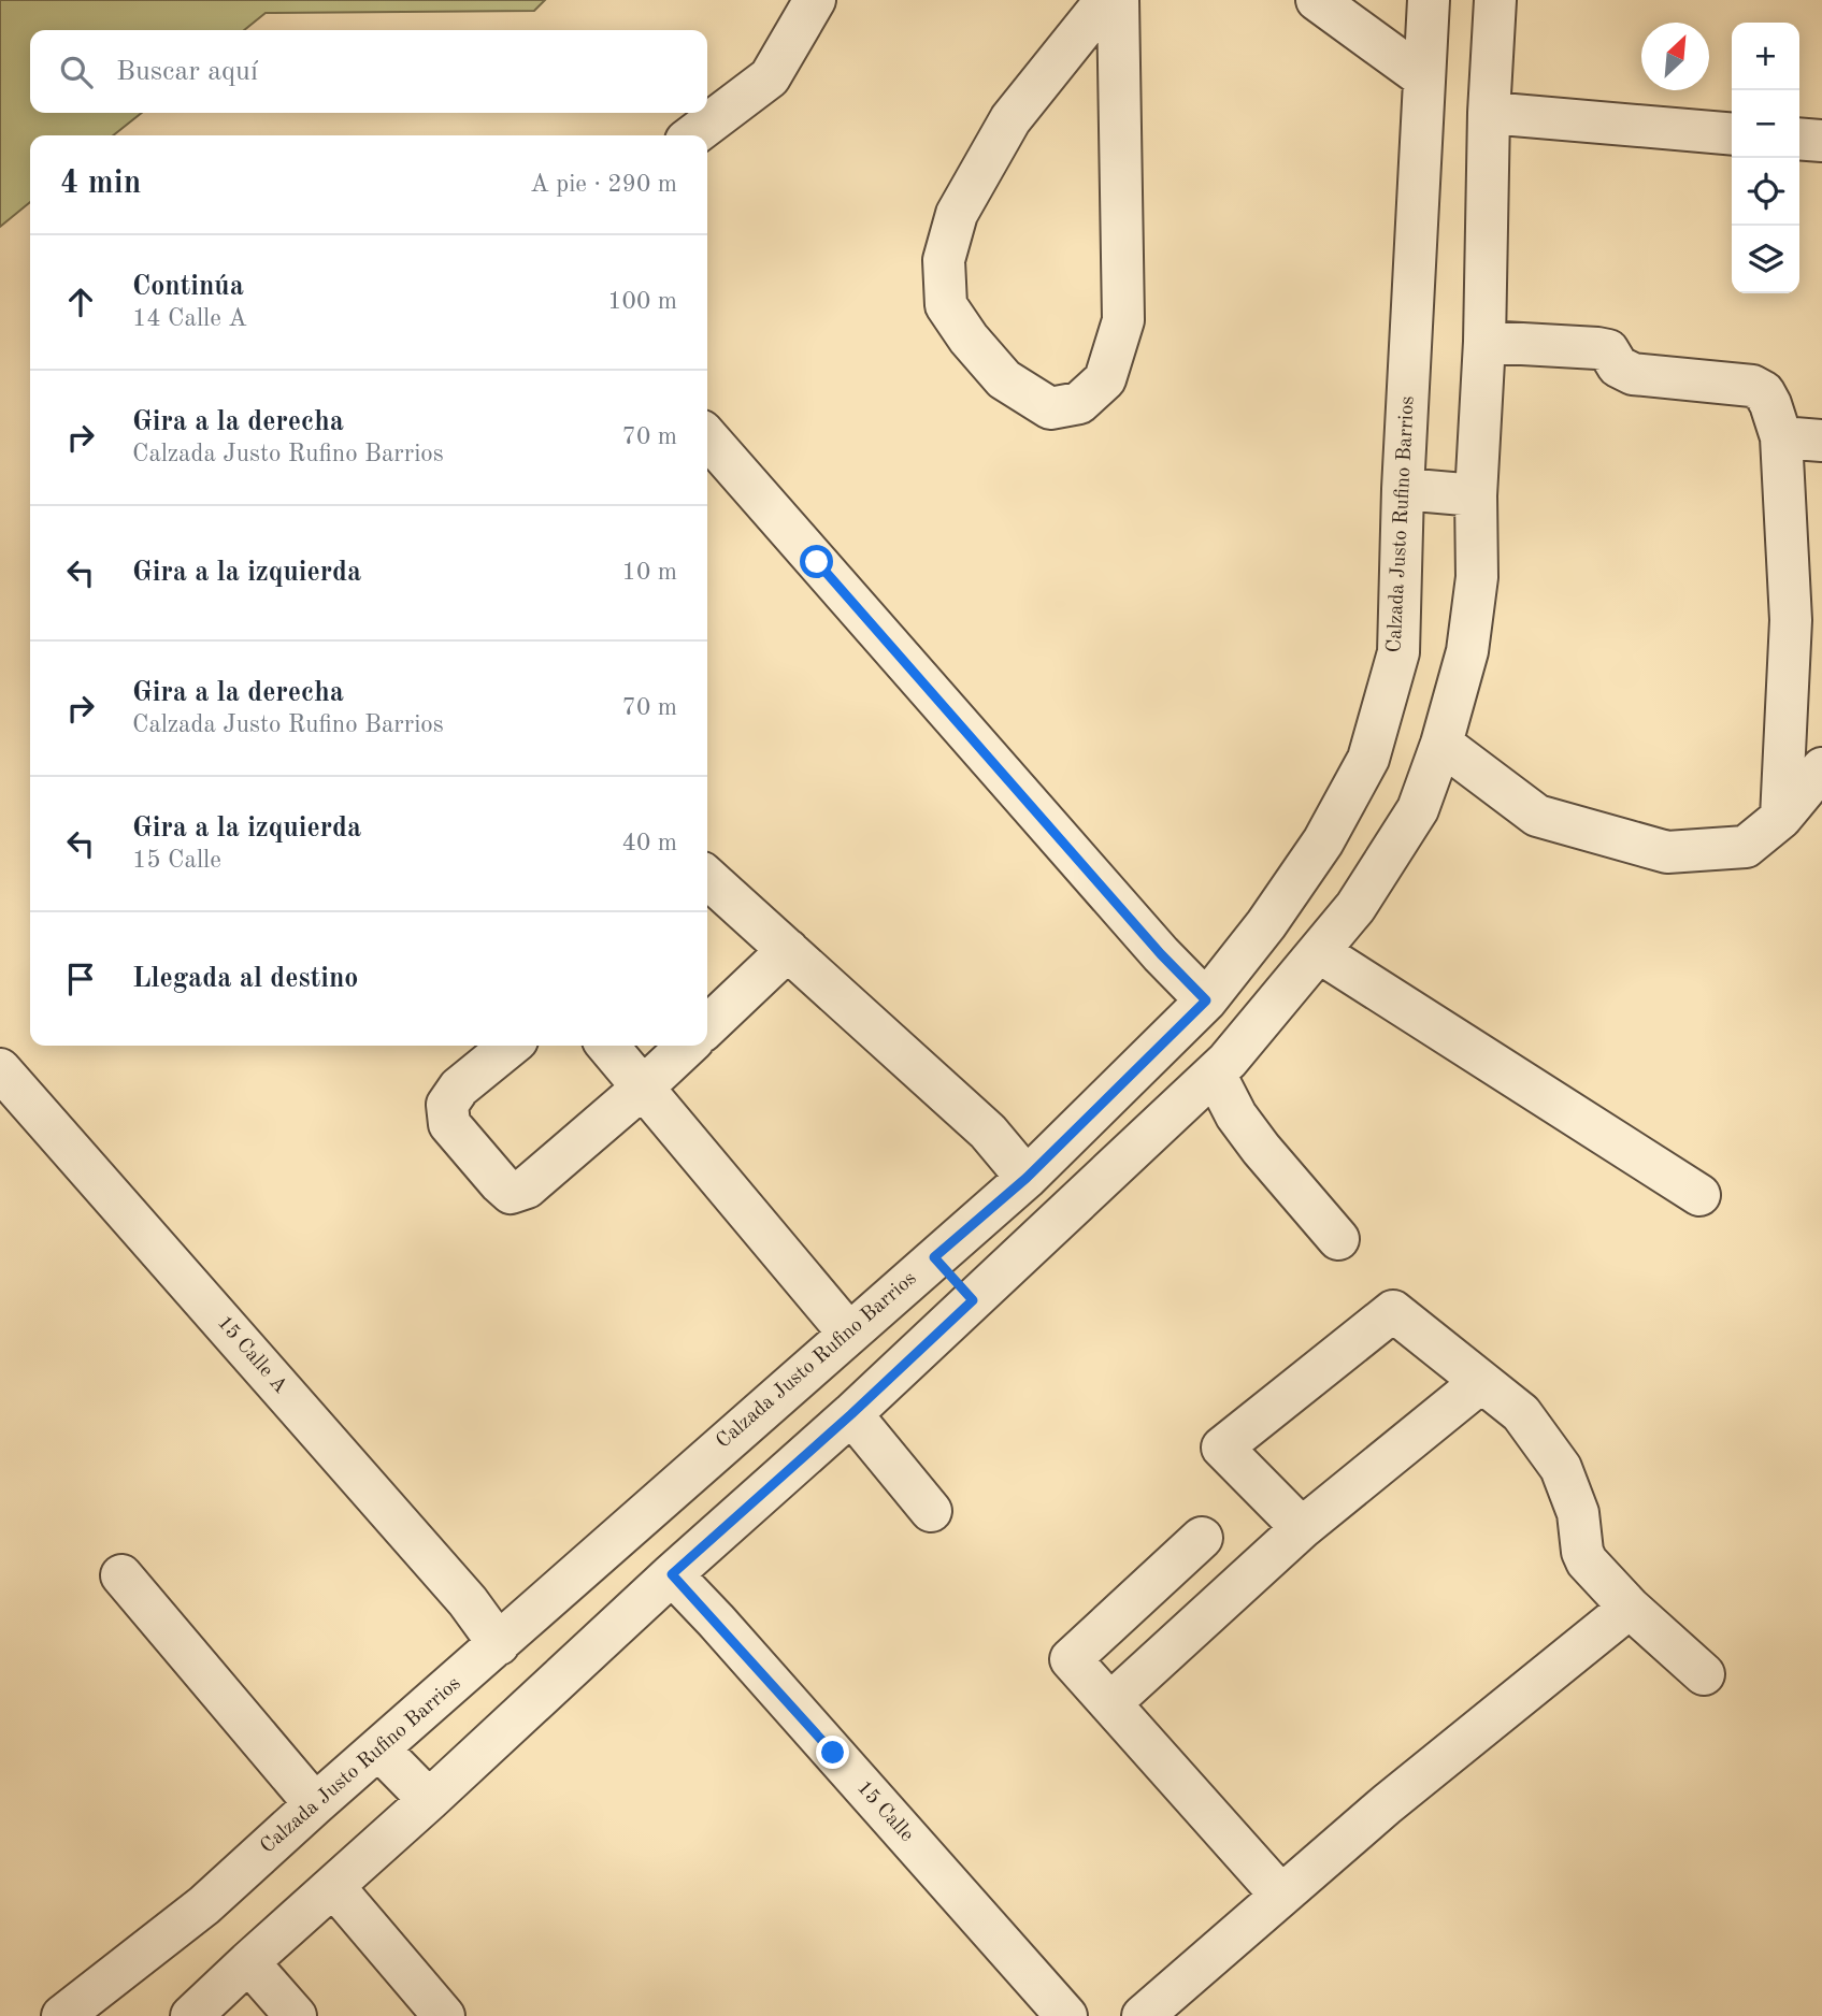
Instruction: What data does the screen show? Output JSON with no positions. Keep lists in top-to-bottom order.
{
  "streets": {
    "street": ["Calzada Justo Rufino Barrios", "15 Calle A", "15 Calle"]
  },
  "crossings": [
    ["Calzada Justo Rufino Barrios", "15 Calle A"]
  ],
  "north": "top right",
  "page": {
    "map_buttons": ["+", "−"],
    "search": "Buscar aquí",
    "heading": ["4 min", "A pie · 290 m"],
    "list": [
      ["Continúa", "14 Calle A", "100 m"],
      ["Gira a la derecha", "Calzada Justo Rufino Barrios", "70 m"],
      ["Gira a la izquierda", "10 m"],
      ["Gira a la derecha", "Calzada Justo Rufino Barrios", "70 m"],
      ["Gira a la izquierda", "15 Calle", "40 m"],
      "Llegada al destino"
    ]
  }
}
